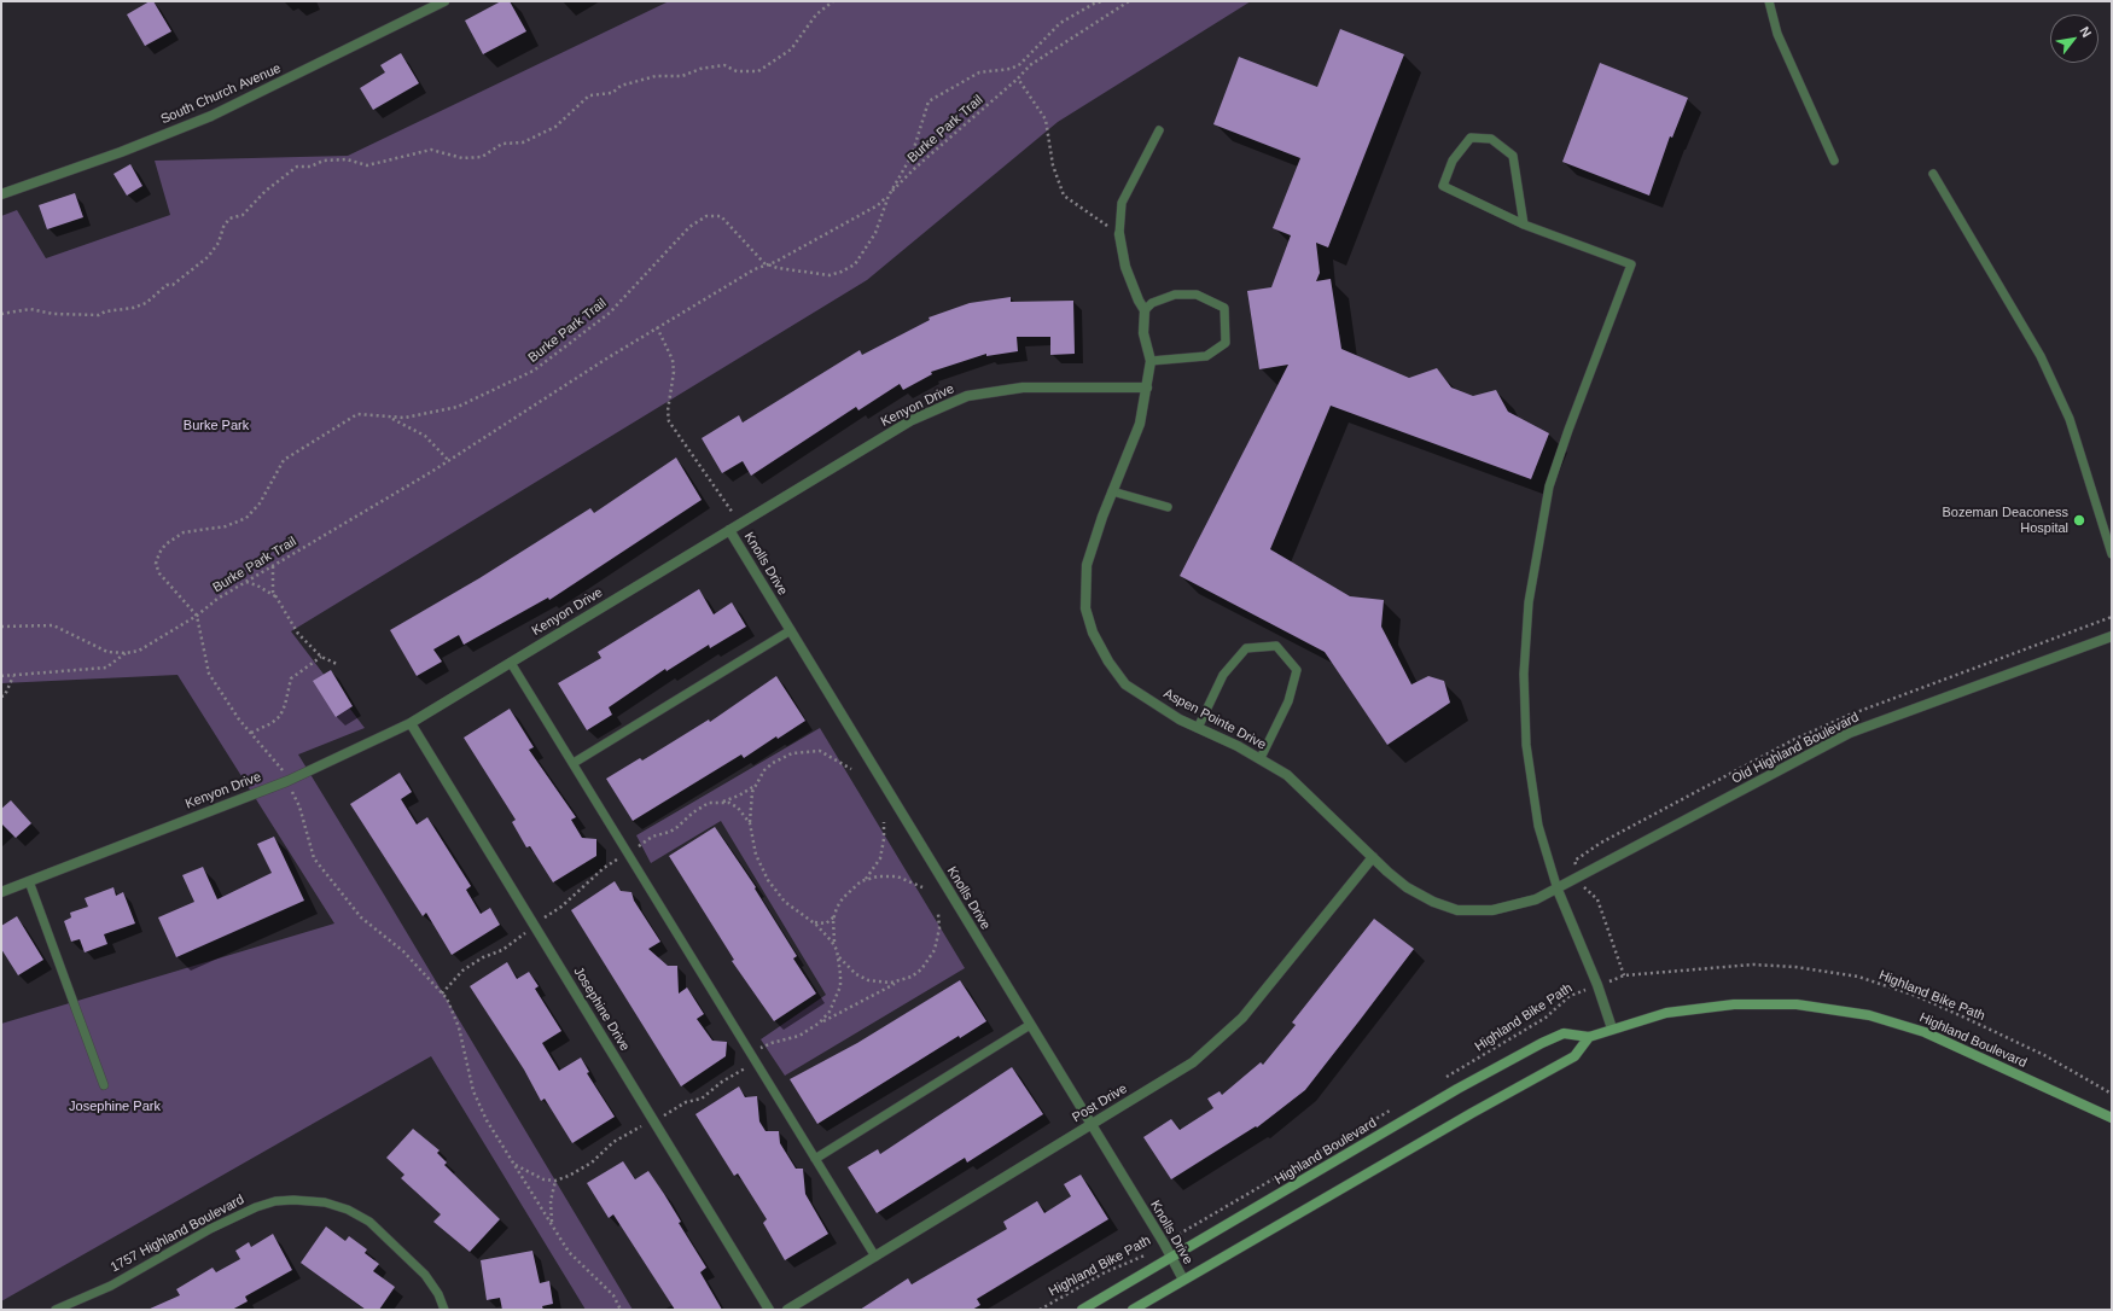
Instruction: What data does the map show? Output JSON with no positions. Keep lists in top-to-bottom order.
{
  "streets": {
    "main road": ["Highland Boulevard"],
    "street": [
      "South Church Avenue",
      "Kenyon Drive",
      "Knolls Drive",
      "Aspen Pointe Drive",
      "Old Highland Boulevard",
      "Josephine Drive",
      "Post Drive"
    ],
    "lane": ["1757 Highland Boulevard"],
    "path": ["Burke Park Trail", "Highland Bike Path"]
  },
  "crossings": [
    ["Kenyon Drive", "Knolls Drive"],
    ["Kenyon Drive", "Aspen Pointe Drive"],
    ["Kenyon Drive", "Josephine Drive"],
    ["Knolls Drive", "Highland Bike Path"],
    ["Knolls Drive", "Highland Boulevard"],
    ["Knolls Drive", "Post Drive"],
    ["Aspen Pointe Drive", "Old Highland Boulevard"],
    ["Aspen Pointe Drive", "Post Drive"]
  ],
  "parks": ["Burke Park", "Josephine Park"],
  "places": ["Bozeman Deaconess Hospital"],
  "north": "top right"
}
